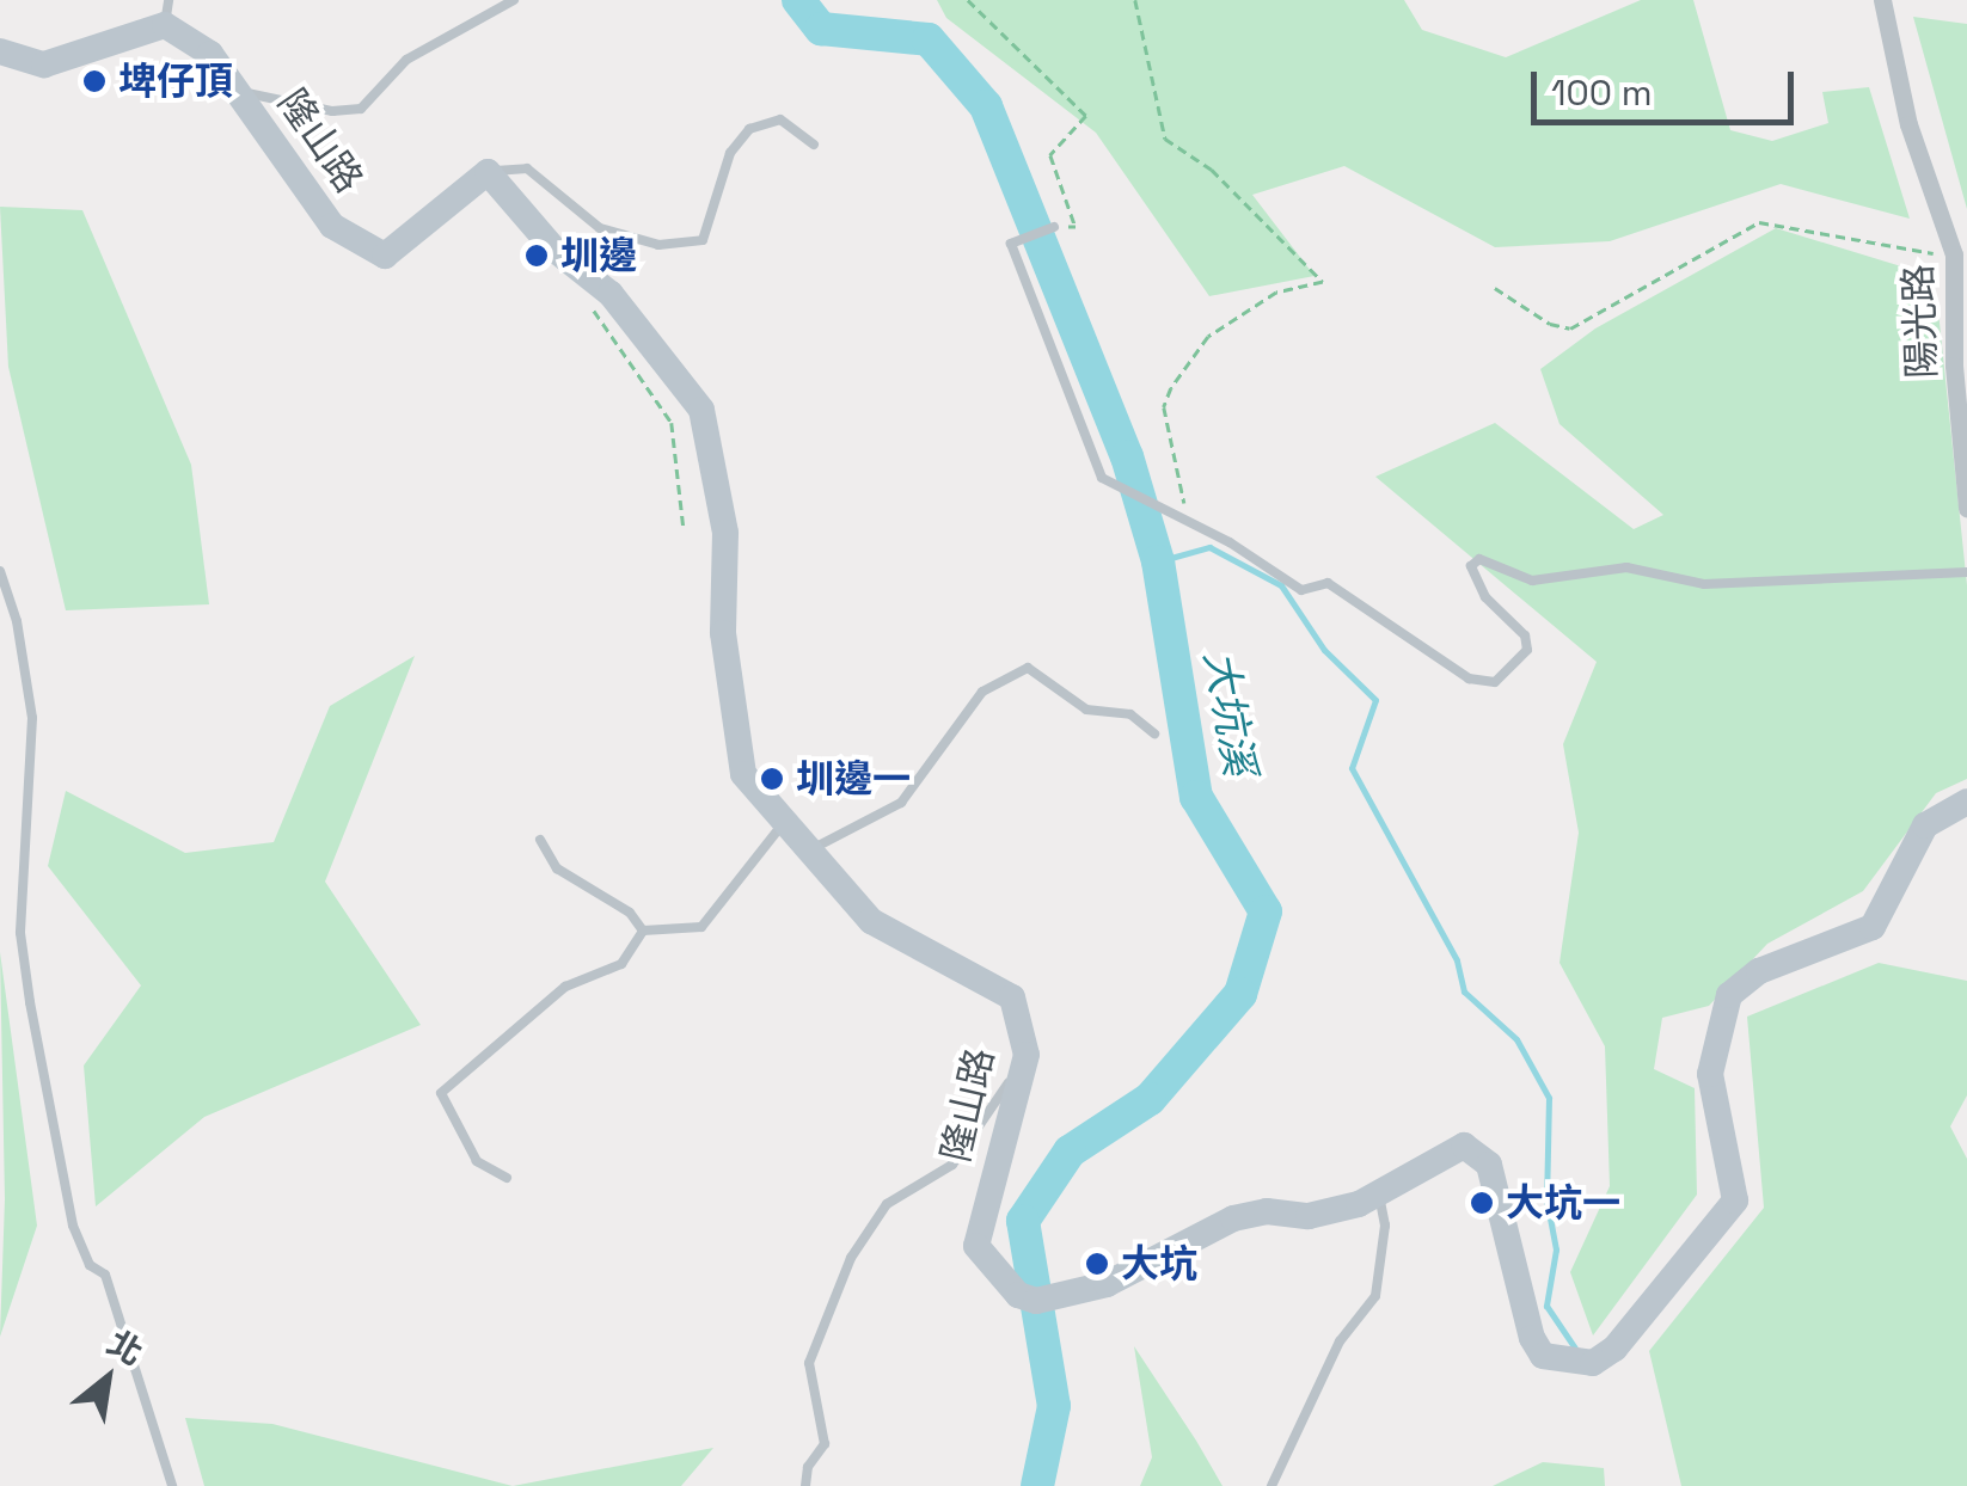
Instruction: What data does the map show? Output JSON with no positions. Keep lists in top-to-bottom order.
{
  "streets": {
    "street": ["隆山路", "陽光路"]
  },
  "water": ["大坑溪"],
  "places": [
    "埤仔頂",
    "圳邊",
    "圳邊一",
    "大坑一",
    "大坑"
  ],
  "scale_bar": "100 m",
  "north": "top right"
}
